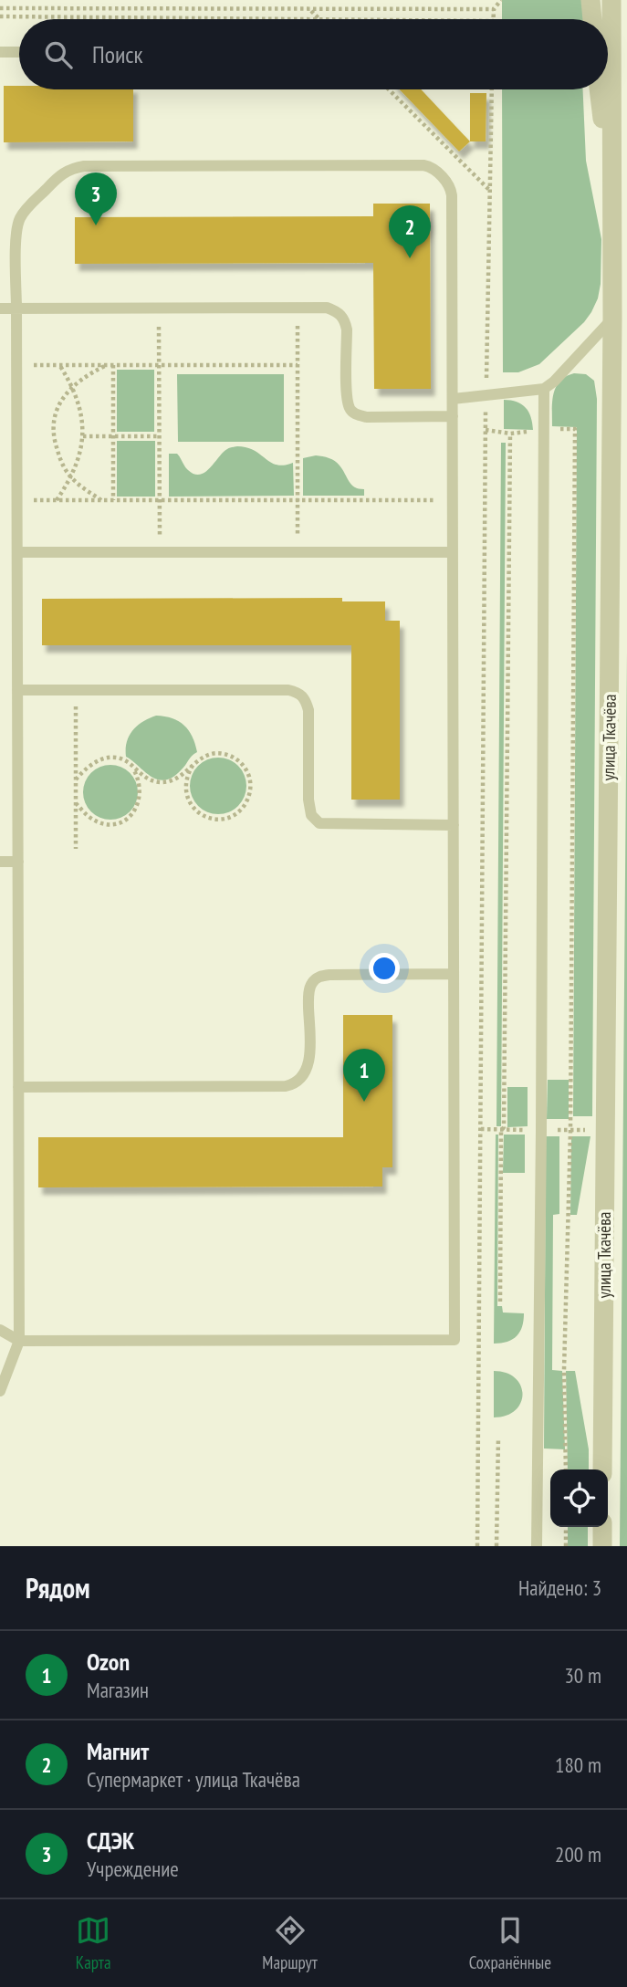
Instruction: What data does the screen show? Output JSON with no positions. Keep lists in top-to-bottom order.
{
  "streets": {
    "street": ["улица Ткачёва"]
  },
  "page": {
    "search": "Поиск",
    "pins": ["3", "2", "1"],
    "heading": ["Рядом", "Найдено: 3"],
    "list": [
      {
        "mark": "1",
        "name": "Ozon",
        "note": "Магазин",
        "value": "30 m"
      },
      {
        "mark": "2",
        "name": "Магнит",
        "note": "Супермаркет · улица Ткачёва",
        "value": "180 m"
      },
      {
        "mark": "3",
        "name": "СДЭК",
        "note": "Учреждение",
        "value": "200 m"
      }
    ],
    "nav": ["Карта", "Маршрут", "Сохранённые"]
  }
}
